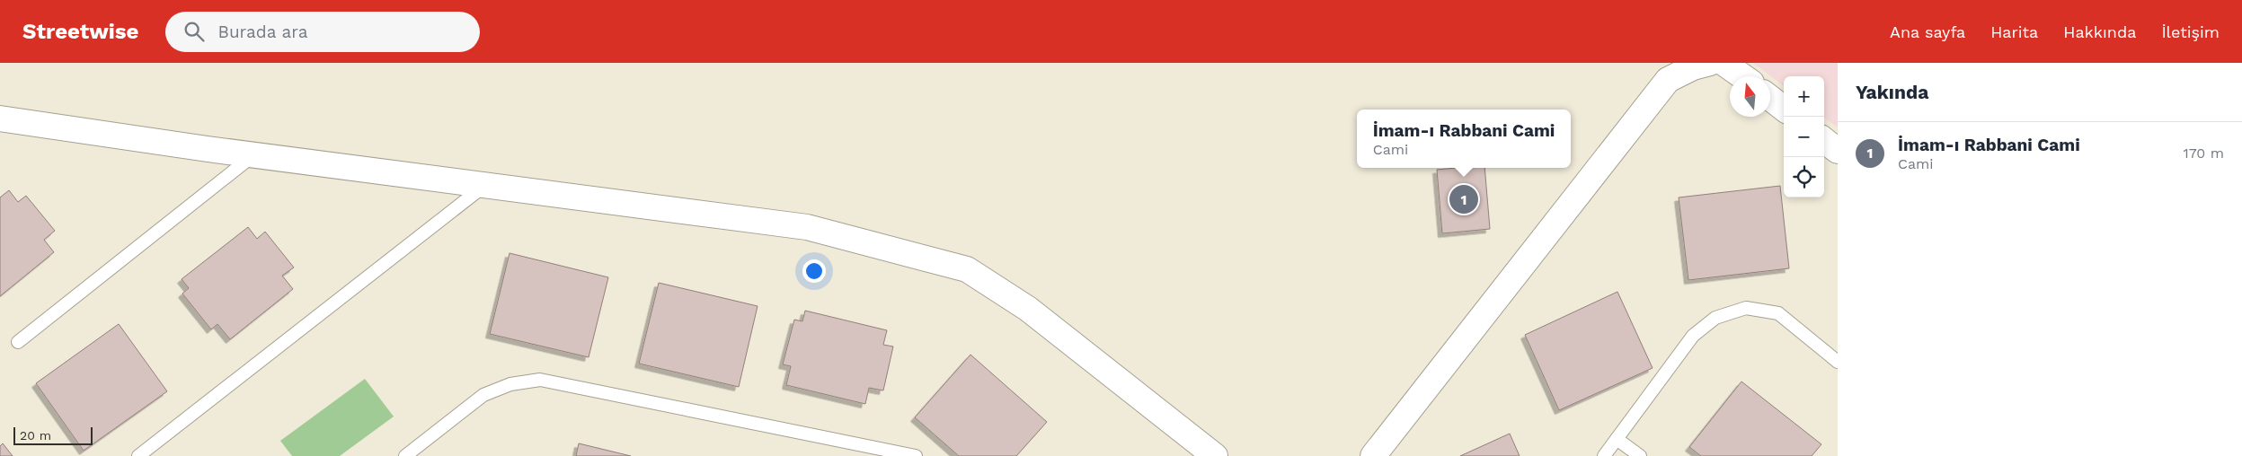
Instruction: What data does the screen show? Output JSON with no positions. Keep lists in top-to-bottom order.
{
  "scale_bar": "20 m",
  "north": "top",
  "page": {
    "header": "Streetwise",
    "search": "Burada ara",
    "nav": [
      "Ana sayfa",
      "Harita",
      "Hakkında",
      "İletişim"
    ],
    "heading": "Yakında",
    "map_buttons": ["+", "−"],
    "popup": ["İmam-ı Rabbani Cami", "Cami"],
    "list": [
      {
        "mark": "1",
        "name": "İmam-ı Rabbani Cami",
        "note": "Cami",
        "value": "170 m"
      }
    ],
    "pins": "1",
    "scale": "20 m"
  }
}
